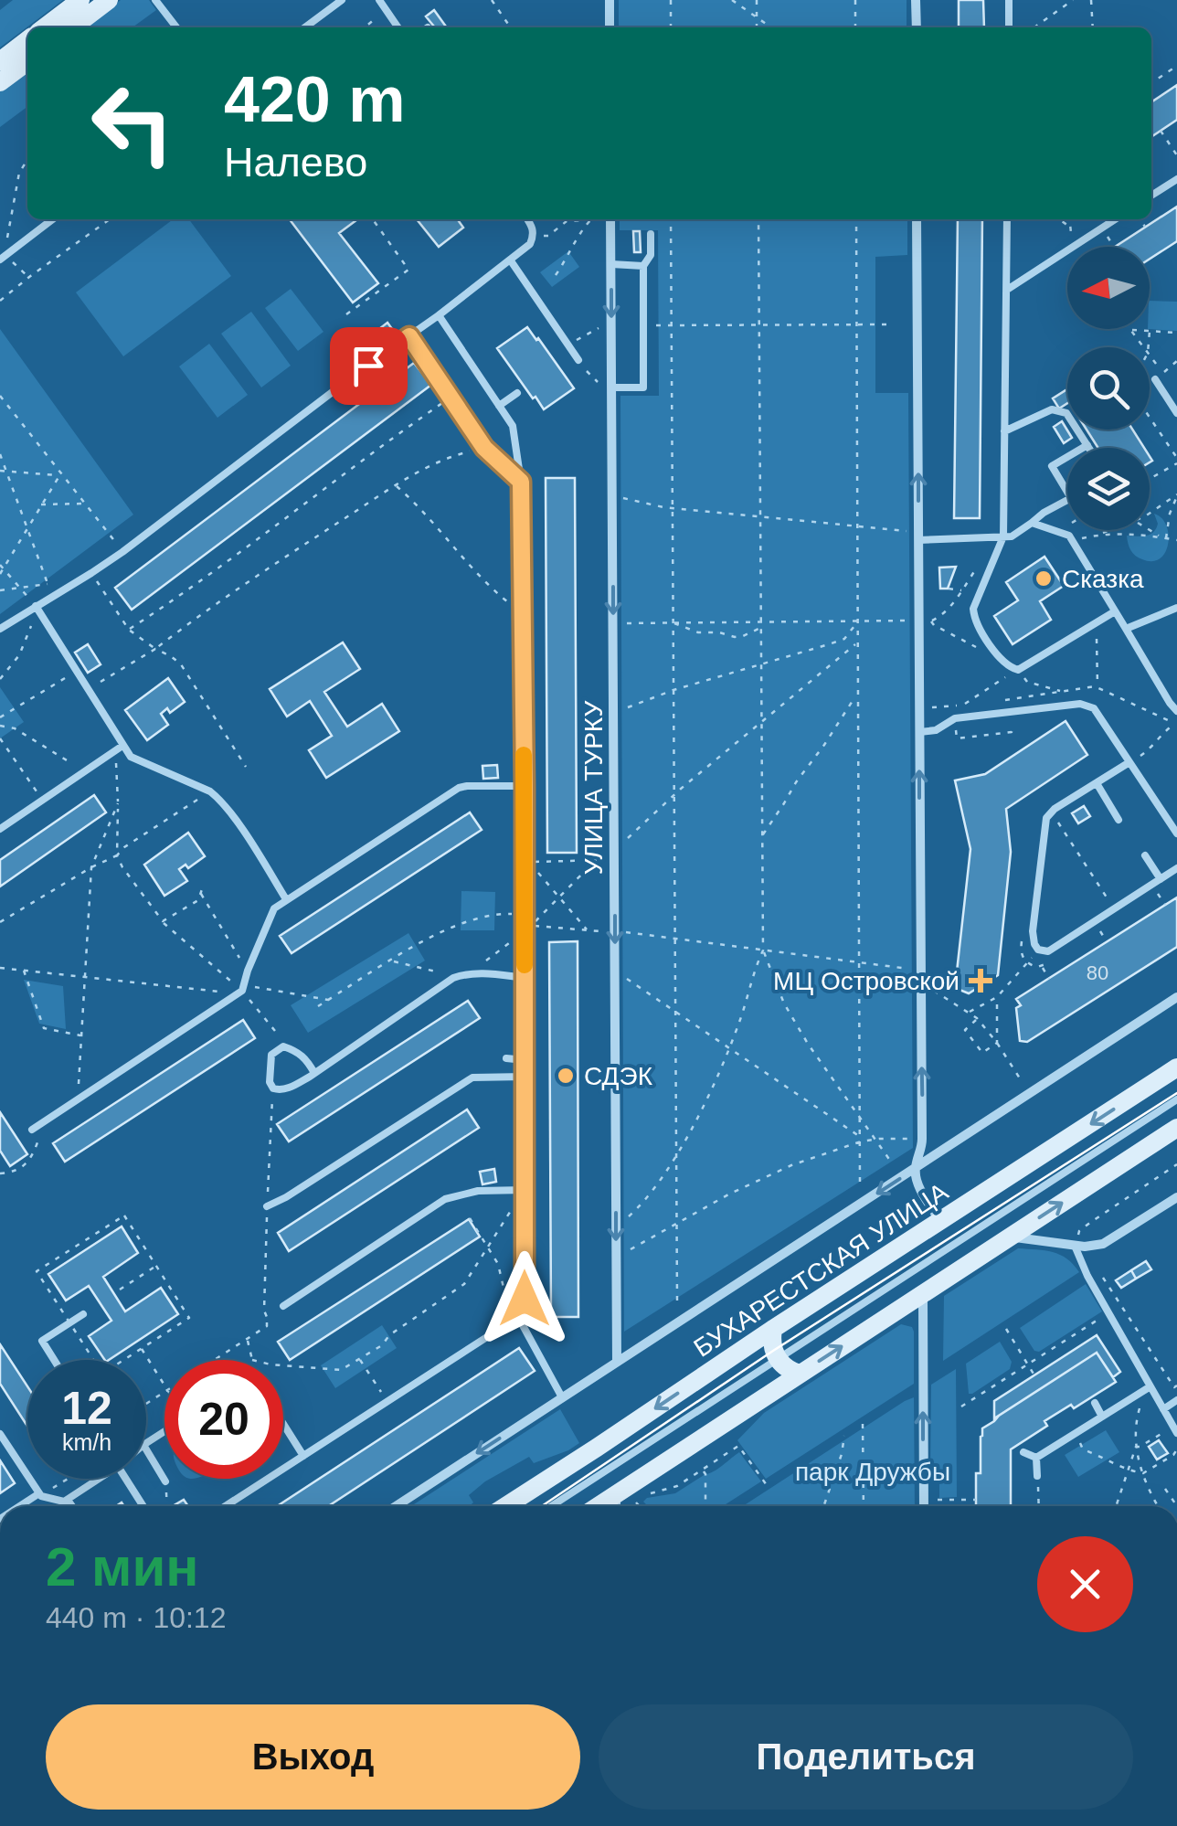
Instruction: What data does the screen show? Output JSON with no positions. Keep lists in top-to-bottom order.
{
  "streets": {
    "main road": ["БУХАРЕСТСКАЯ УЛИЦА"],
    "street": ["УЛИЦА ТУРКУ"]
  },
  "one_way": ["УЛИЦА ТУРКУ"],
  "parks": ["парк Дружбы"],
  "places": {
    "other": ["Сказка", "СДЭК"],
    "health": ["МЦ Островской"]
  },
  "house_numbers": ["80"],
  "north": "left",
  "page": {
    "turn": ["420 m", "Налево"],
    "speed": "12 km/h",
    "limit": "20",
    "heading": ["2 мин", "440 m · 10:12"],
    "buttons": ["Выход", "Поделиться"]
  }
}
